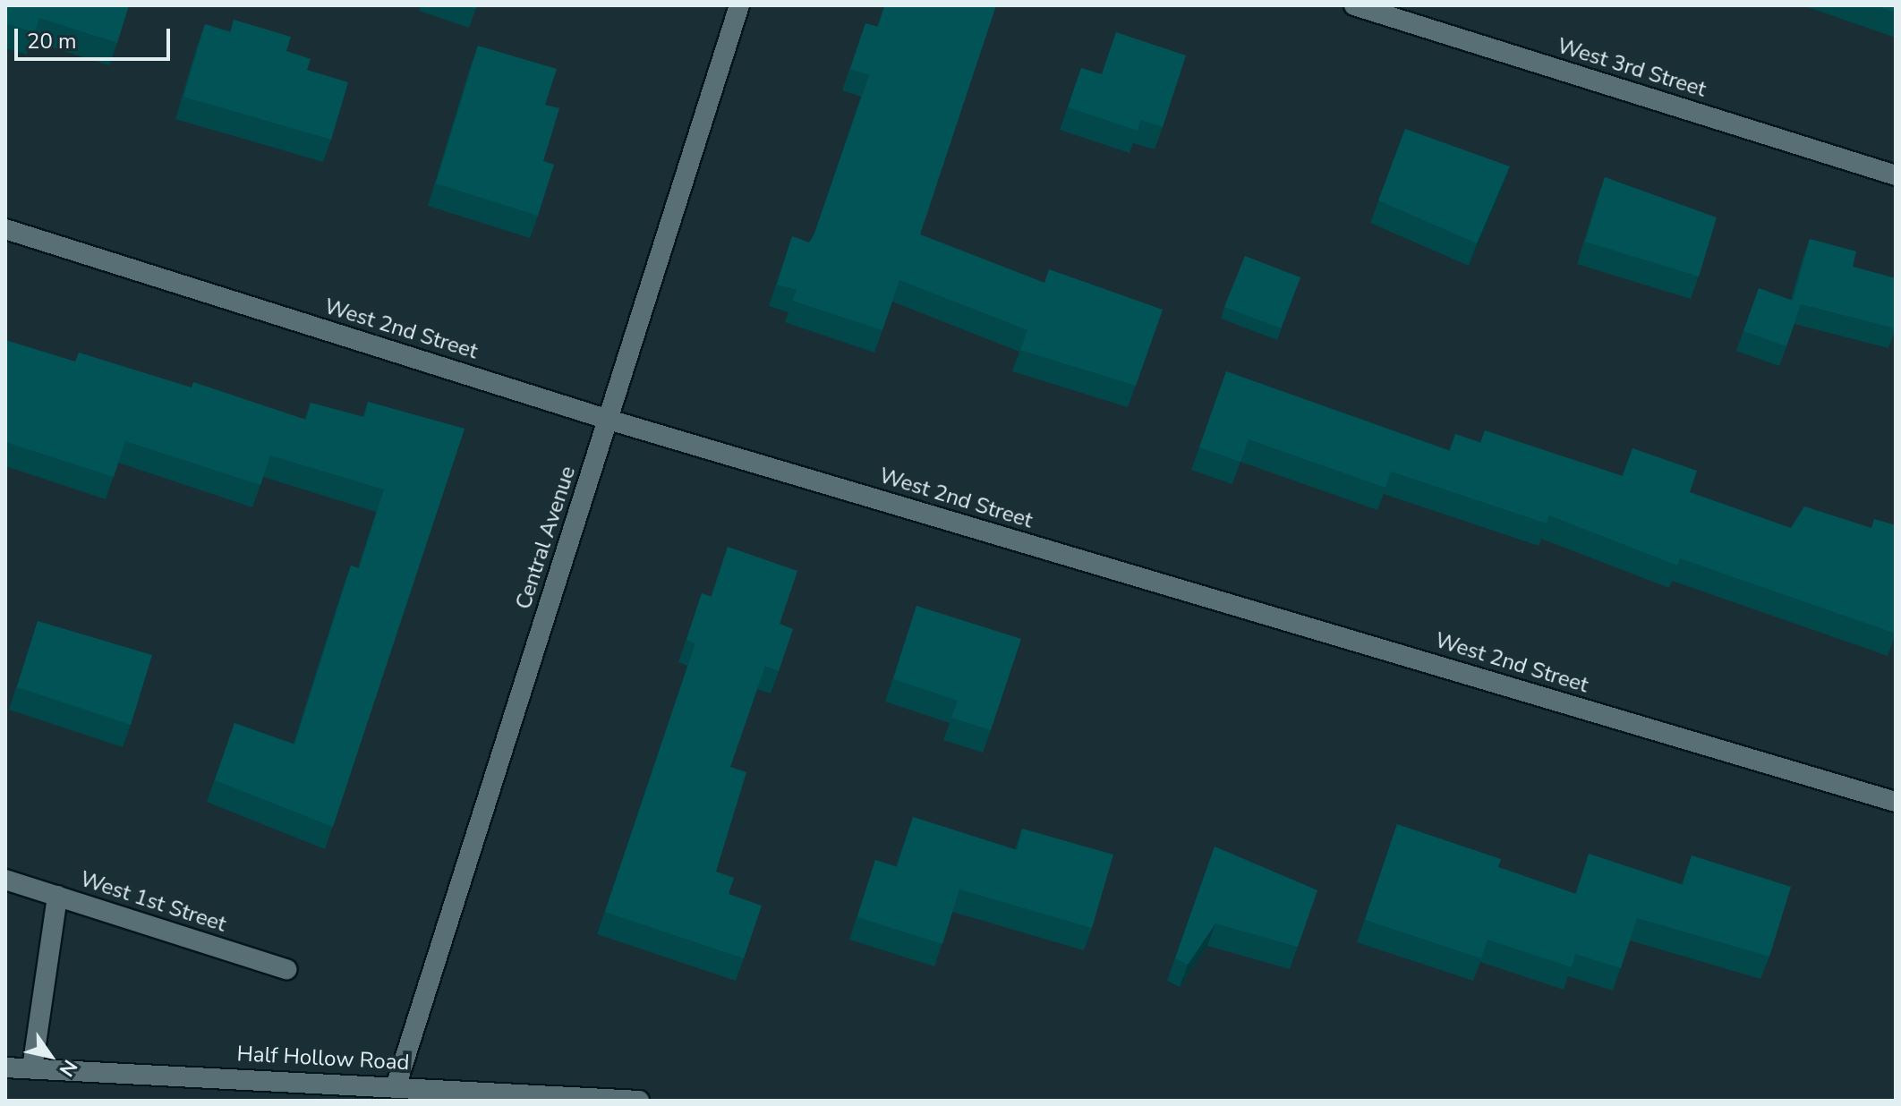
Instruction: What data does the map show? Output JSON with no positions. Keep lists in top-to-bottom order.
{
  "streets": {
    "street": [
      "West 3rd Street",
      "West 2nd Street",
      "Central Avenue",
      "West 1st Street",
      "Half Hollow Road"
    ]
  },
  "crossings": [
    ["West 2nd Street", "Central Avenue"],
    ["Central Avenue", "Half Hollow Road"]
  ],
  "scale_bar": "20 m",
  "north": "bottom right"
}
